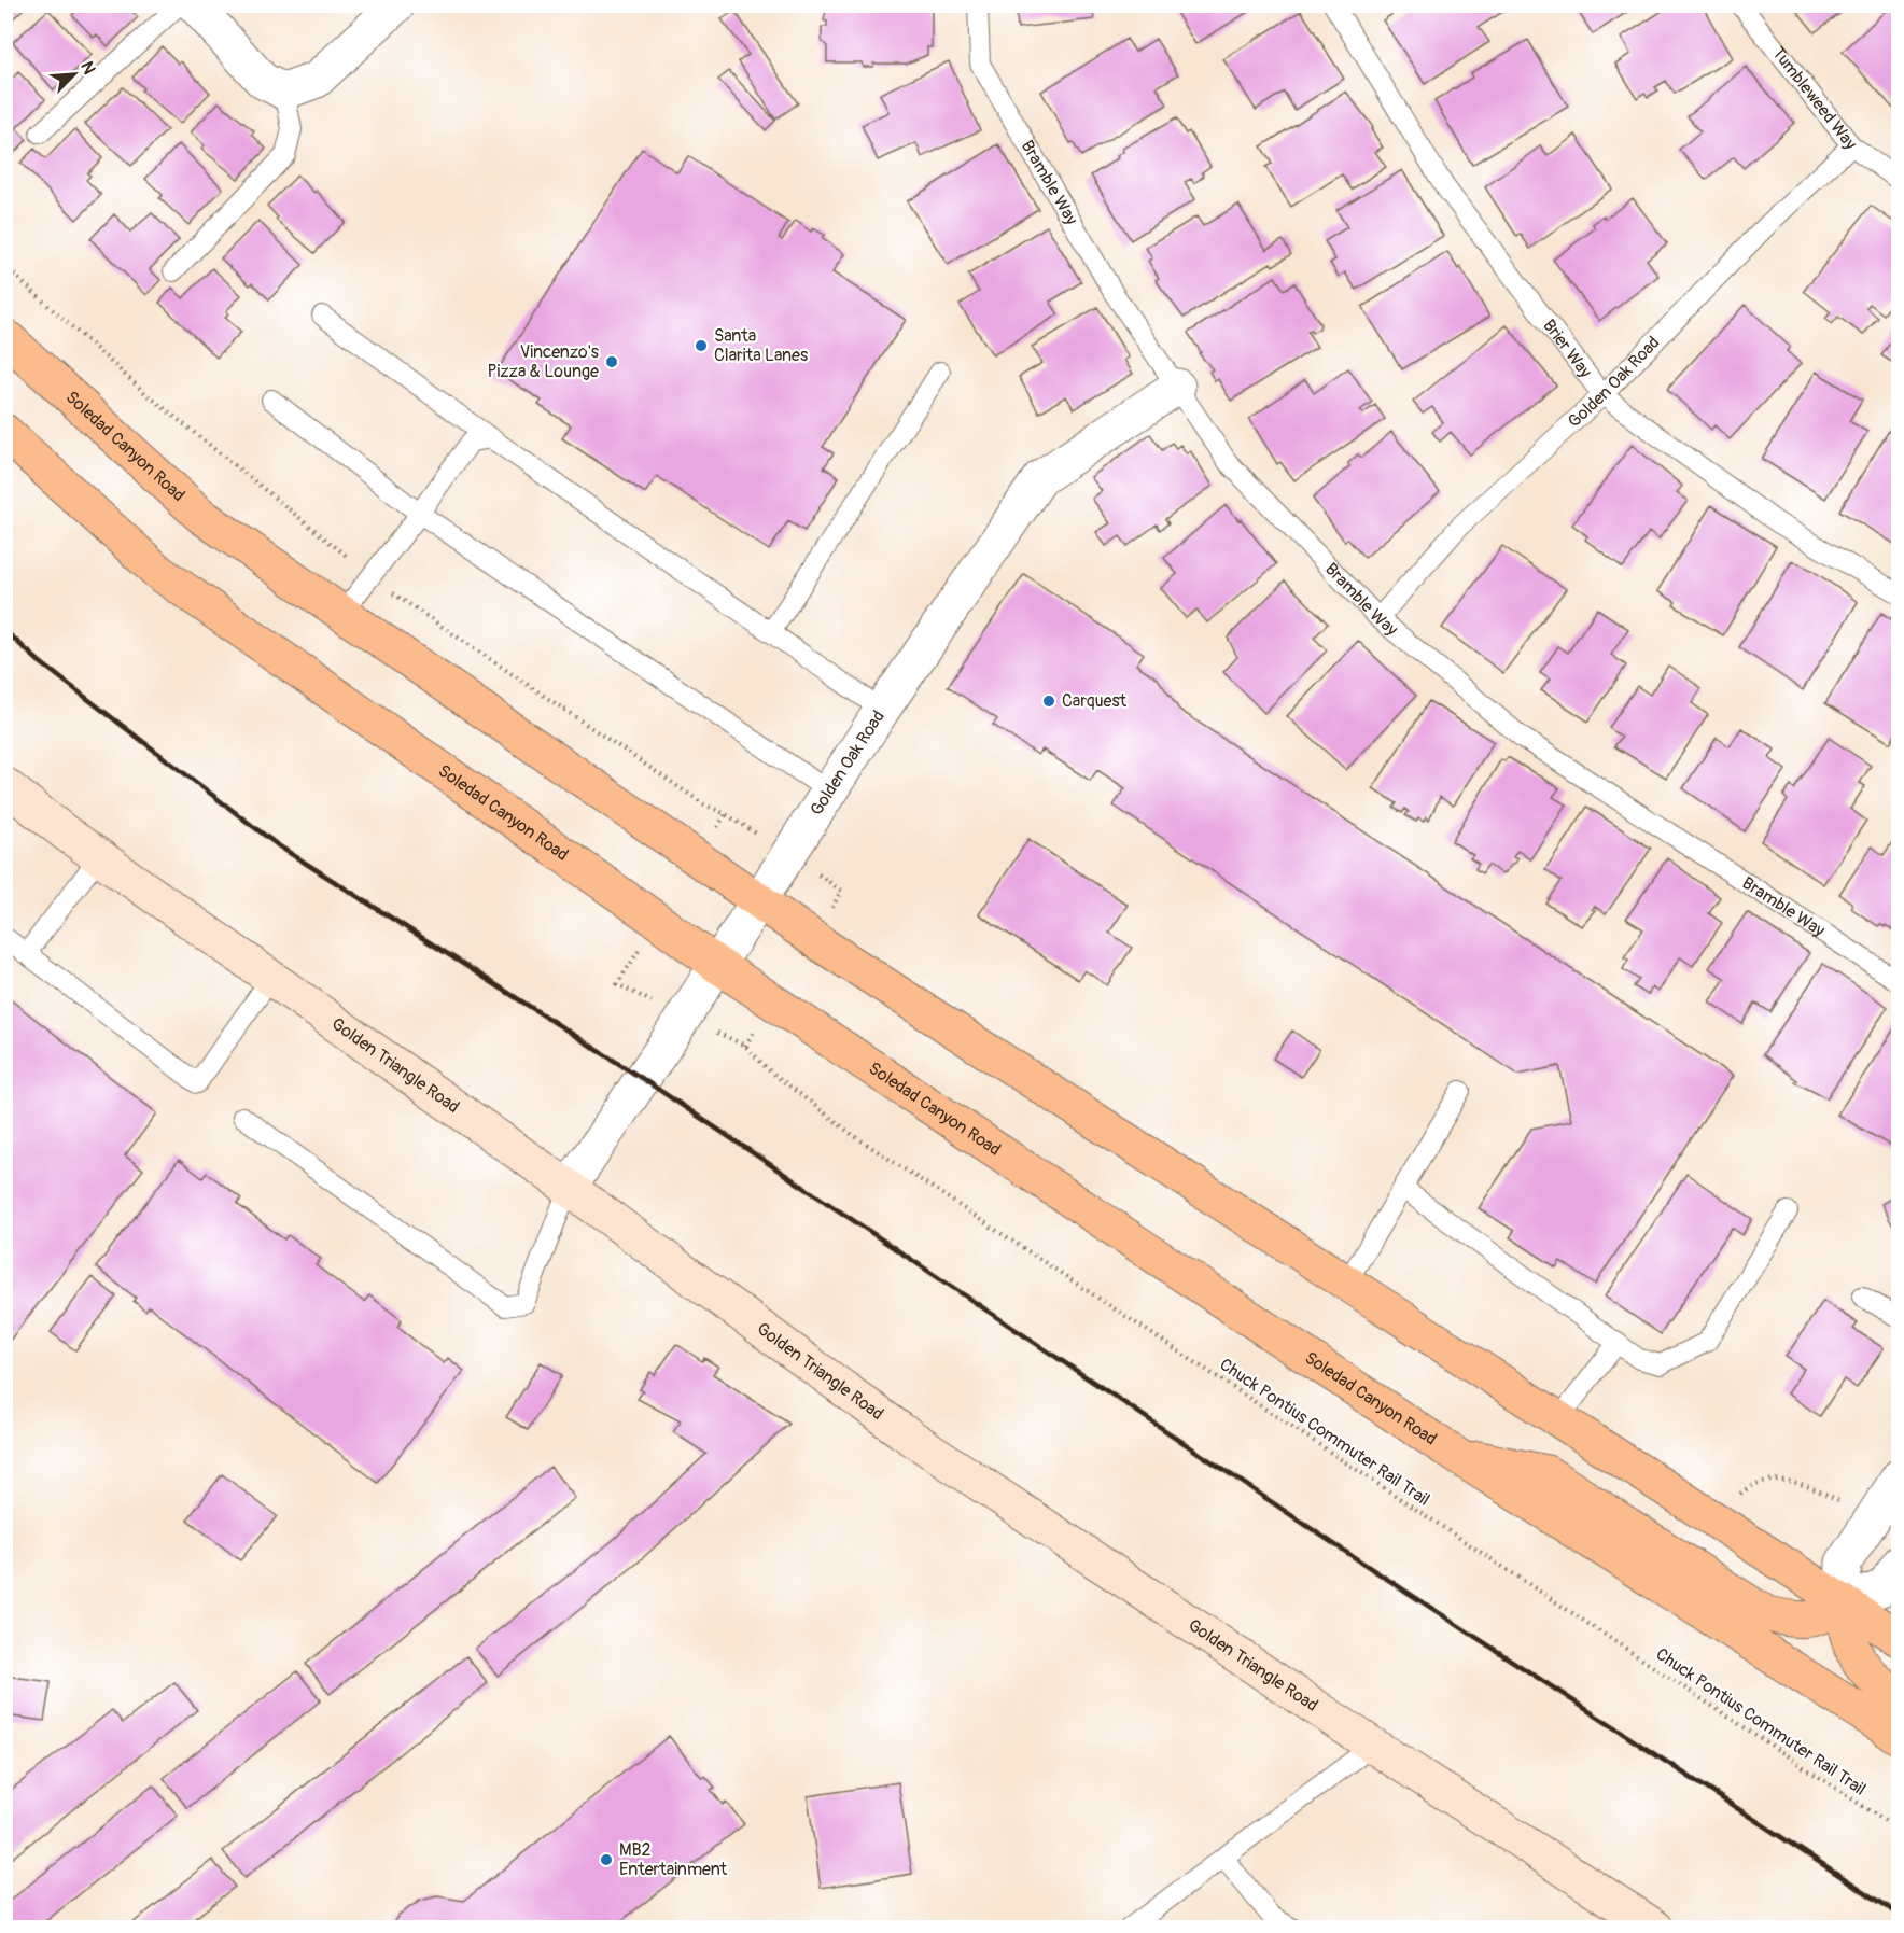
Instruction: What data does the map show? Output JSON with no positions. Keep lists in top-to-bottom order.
{
  "streets": {
    "main road": ["Soledad Canyon Road"],
    "street": ["Golden Oak Road", "Golden Triangle Road"],
    "lane": ["Tumbleweed Way", "Bramble Way", "Brier Way"],
    "path": ["Chuck Pontius Commuter Rail Trail"]
  },
  "crossings": [
    ["Tumbleweed Way", "Golden Oak Road"],
    ["Bramble Way", "Golden Oak Road"],
    ["Brier Way", "Golden Oak Road"],
    ["Golden Oak Road", "Soledad Canyon Road"],
    ["Golden Oak Road", "Golden Triangle Road"]
  ],
  "places": [
    "Santa Clarita Lanes",
    "Vincenzo's Pizza & Lounge",
    "Carquest",
    "MB2 Entertainment"
  ],
  "north": "top right"
}
